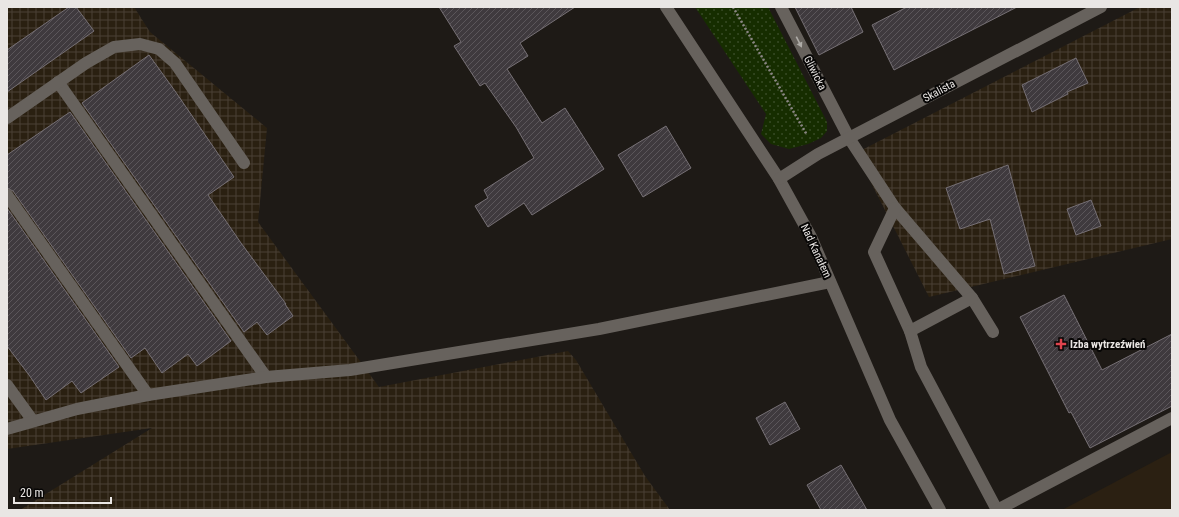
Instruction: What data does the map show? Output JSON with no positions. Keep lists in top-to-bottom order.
{
  "streets": {
    "street": ["Gliwicka", "Skalista", "Nad Kanałem"]
  },
  "crossings": [
    ["Gliwicka", "Skalista"],
    ["Skalista", "Nad Kanałem"]
  ],
  "one_way": ["Gliwicka"],
  "places": {
    "health": ["Izba wytrzeźwień"]
  },
  "scale_bar": "20 m"
}
